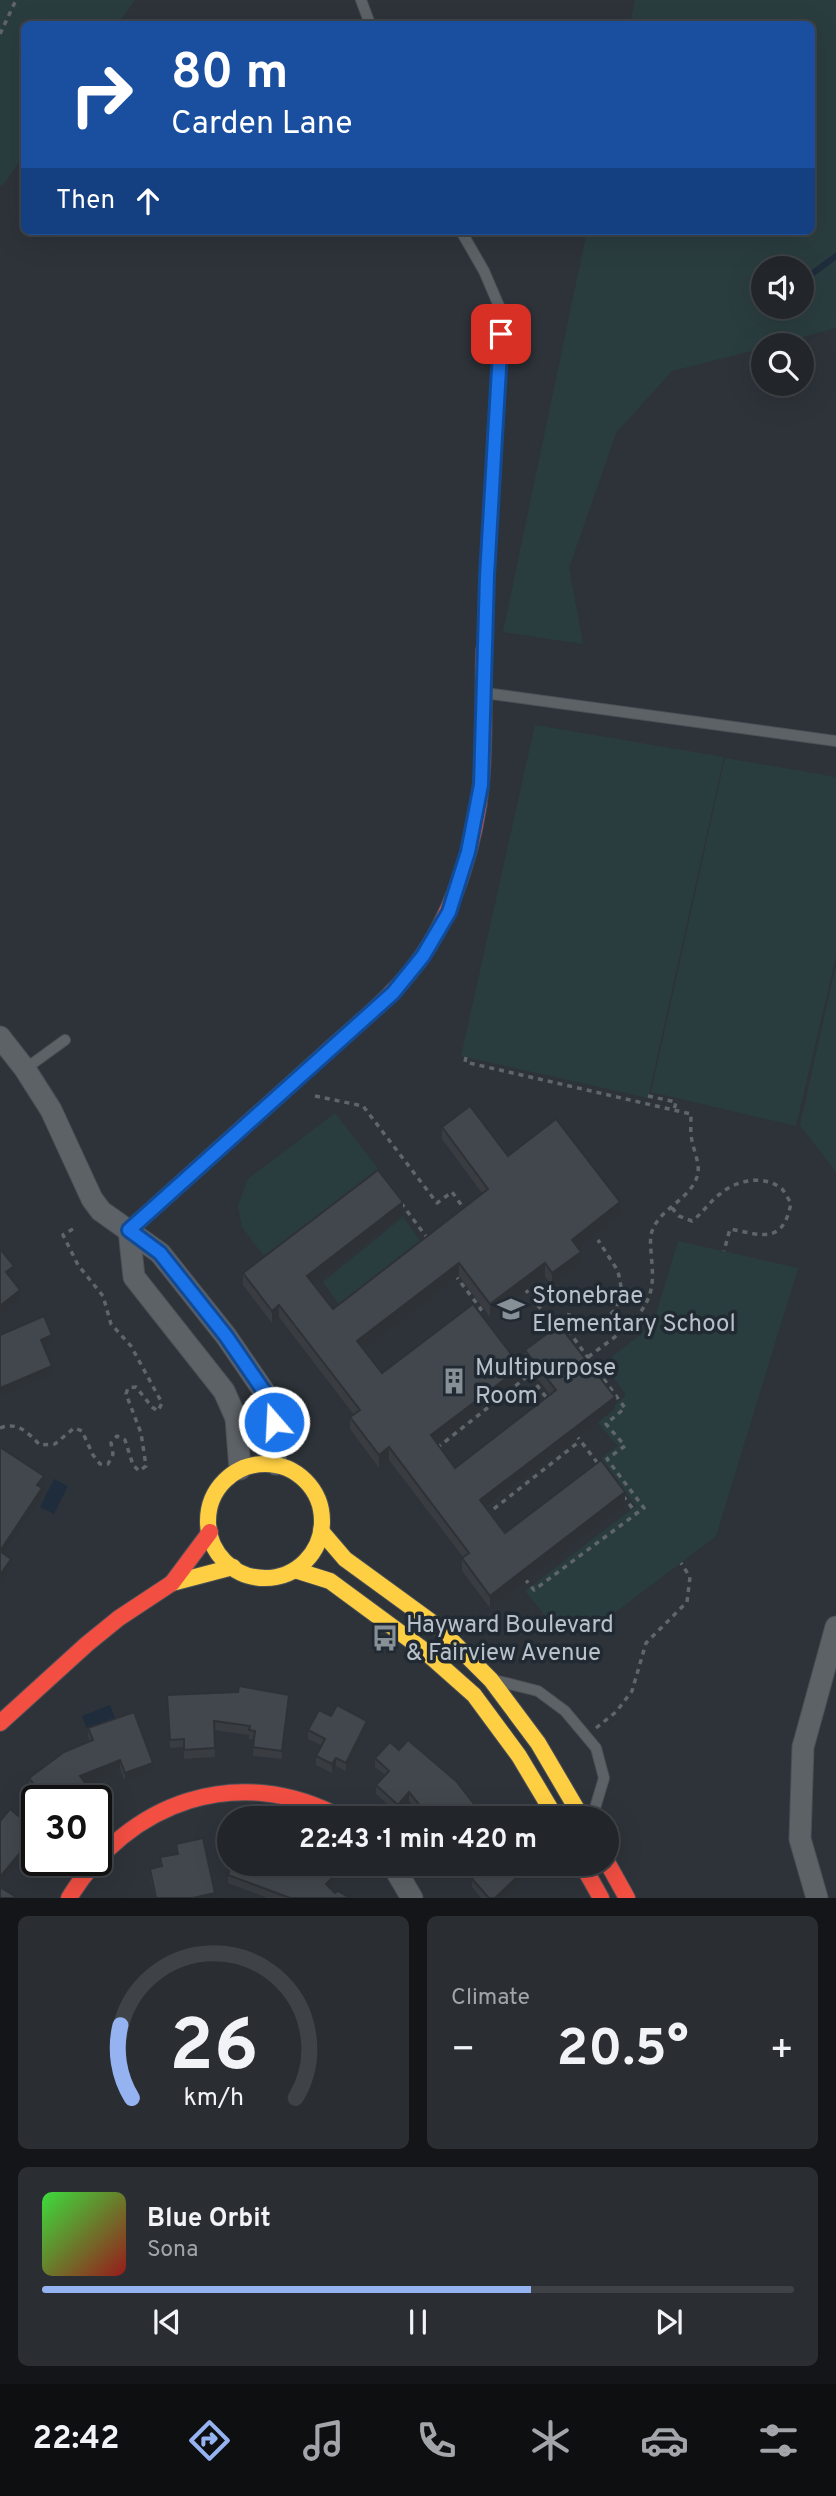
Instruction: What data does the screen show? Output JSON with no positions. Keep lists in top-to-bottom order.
{
  "places": {
    "school or university": ["Stonebrae Elementary School"],
    "building": ["Multipurpose Room"],
    "bus stop": ["Hayward Boulevard & Fairview Avenue"]
  },
  "page": {
    "turn": ["80 m", "Carden Lane"],
    "then": "Then",
    "limit": "30",
    "trip": "22:43 · 1 min · 420 m",
    "tile": "Climate",
    "heat": ["−", "20.5°", "+"],
    "song": ["Blue Orbit", "Sona"],
    "tabs": "22:42",
    "gauge": ["26", "km/h"]
  }
}
